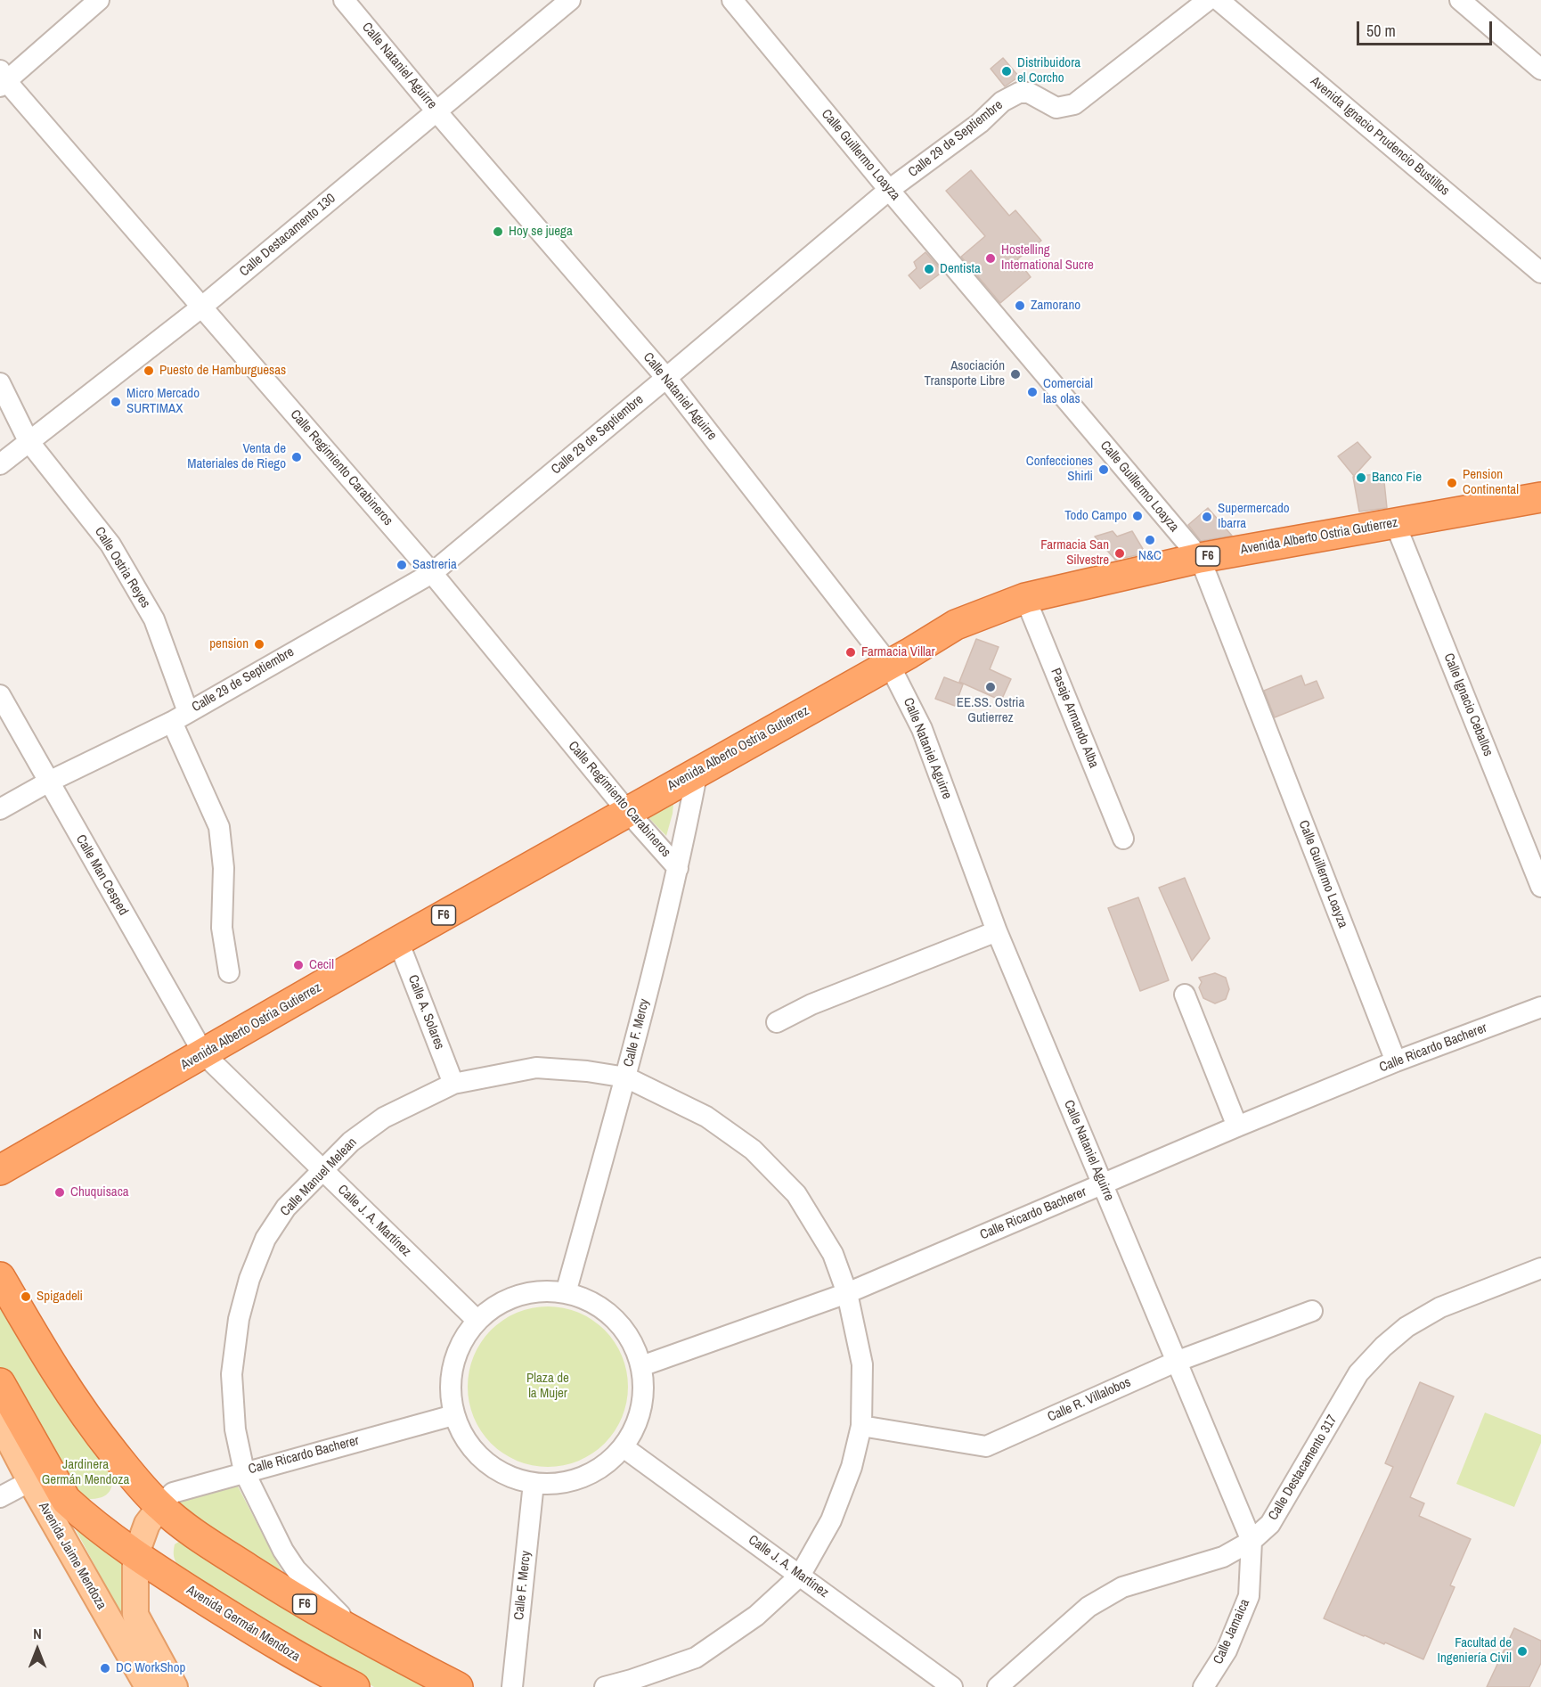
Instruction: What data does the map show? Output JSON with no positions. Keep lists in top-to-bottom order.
{
  "streets": {
    "highway": [
      "Avenida Alberto Ostria Gutierrez",
      "F6",
      "Avenida Jaime Mendoza",
      "Avenida Germán Mendoza"
    ],
    "street": [
      "Calle Nataniel Aguirre",
      "Avenida Ignacio Prudencio Bustillos",
      "Calle 29 de Septiembre",
      "Calle Guillermo Loayza",
      "Calle Destacamento 130",
      "Calle Regimiento Carabineros",
      "Calle Ostria Reyes",
      "Calle Ignacio Ceballos",
      "Pasaje Armando Alba",
      "Calle Man Cesped",
      "Calle A. Solares",
      "Calle F. Mercy",
      "Calle Ricardo Bacherer",
      "Calle Manuel Melean",
      "Calle J. A. Martínez",
      "Calle R. Villalobos",
      "Calle Destacamento 317",
      "Calle Jamaica"
    ]
  },
  "crossings": [
    ["Calle Nataniel Aguirre", "Calle 29 de Septiembre"],
    ["Calle Nataniel Aguirre", "Calle Destacamento 130"],
    ["Calle Nataniel Aguirre", "Avenida Alberto Ostria Gutierrez"],
    ["Calle Nataniel Aguirre", "Calle Ricardo Bacherer"],
    ["Calle Nataniel Aguirre", "Calle R. Villalobos"],
    ["Calle Nataniel Aguirre", "Calle Destacamento 317"],
    ["Calle Nataniel Aguirre", "Calle Jamaica"],
    ["Avenida Ignacio Prudencio Bustillos", "Calle 29 de Septiembre"],
    ["Calle 29 de Septiembre", "Calle Guillermo Loayza"],
    ["Calle 29 de Septiembre", "Calle Regimiento Carabineros"],
    ["Calle 29 de Septiembre", "Calle Ostria Reyes"],
    ["Calle 29 de Septiembre", "Calle Man Cesped"],
    ["Calle Guillermo Loayza", "Avenida Alberto Ostria Gutierrez"],
    ["Calle Guillermo Loayza", "Calle Ricardo Bacherer"],
    ["Calle Destacamento 130", "Calle Regimiento Carabineros"],
    ["Calle Destacamento 130", "Calle Ostria Reyes"],
    ["Calle Regimiento Carabineros", "Avenida Alberto Ostria Gutierrez"],
    ["Calle Regimiento Carabineros", "Calle F. Mercy"],
    ["Avenida Alberto Ostria Gutierrez", "Calle Ignacio Ceballos"],
    ["Avenida Alberto Ostria Gutierrez", "Pasaje Armando Alba"],
    ["Avenida Alberto Ostria Gutierrez", "Calle Man Cesped"],
    ["Avenida Alberto Ostria Gutierrez", "Calle A. Solares"],
    ["Avenida Alberto Ostria Gutierrez", "Calle F. Mercy"],
    ["Avenida Alberto Ostria Gutierrez", "Calle J. A. Martínez"],
    ["F6", "Calle Ricardo Bacherer"],
    ["F6", "Calle Manuel Melean"],
    ["Calle Man Cesped", "Calle J. A. Martínez"],
    ["Calle A. Solares", "Calle Manuel Melean"],
    ["Calle F. Mercy", "Calle Manuel Melean"],
    ["Calle Ricardo Bacherer", "Calle Manuel Melean"],
    ["Calle Manuel Melean", "Calle J. A. Martínez"],
    ["Calle Manuel Melean", "Calle R. Villalobos"],
    ["Calle Destacamento 317", "Calle Jamaica"],
    ["Avenida Jaime Mendoza", "Avenida Germán Mendoza"]
  ],
  "parks": ["Plaza de la Mujer", "Jardinera Germán Mendoza"],
  "places": [
    "Distribuidora el Corcho",
    "Hoy se juega",
    "Hostelling International Sucre",
    "Dentista",
    "Zamorano",
    "Puesto de Hamburguesas",
    "Asociación Transporte Libre",
    "Comercial las olas",
    "Micro Mercado SURTIMAX",
    "Venta de Materiales de Riego",
    "Confecciones Shirli",
    "Banco Fie",
    "Pension Continental",
    "Todo Campo",
    "Supermercado Ibarra",
    "N&C",
    "Farmacia San Silvestre",
    "Sastreria",
    "pension",
    "Farmacia Villar",
    "EE.SS. Ostria Gutierrez",
    "Cecil",
    "Chuquisaca",
    "Spigadeli",
    "Facultad de Ingeniería Civil",
    "DC WorkShop"
  ],
  "scale_bar": "50 m",
  "north": "top"
}
